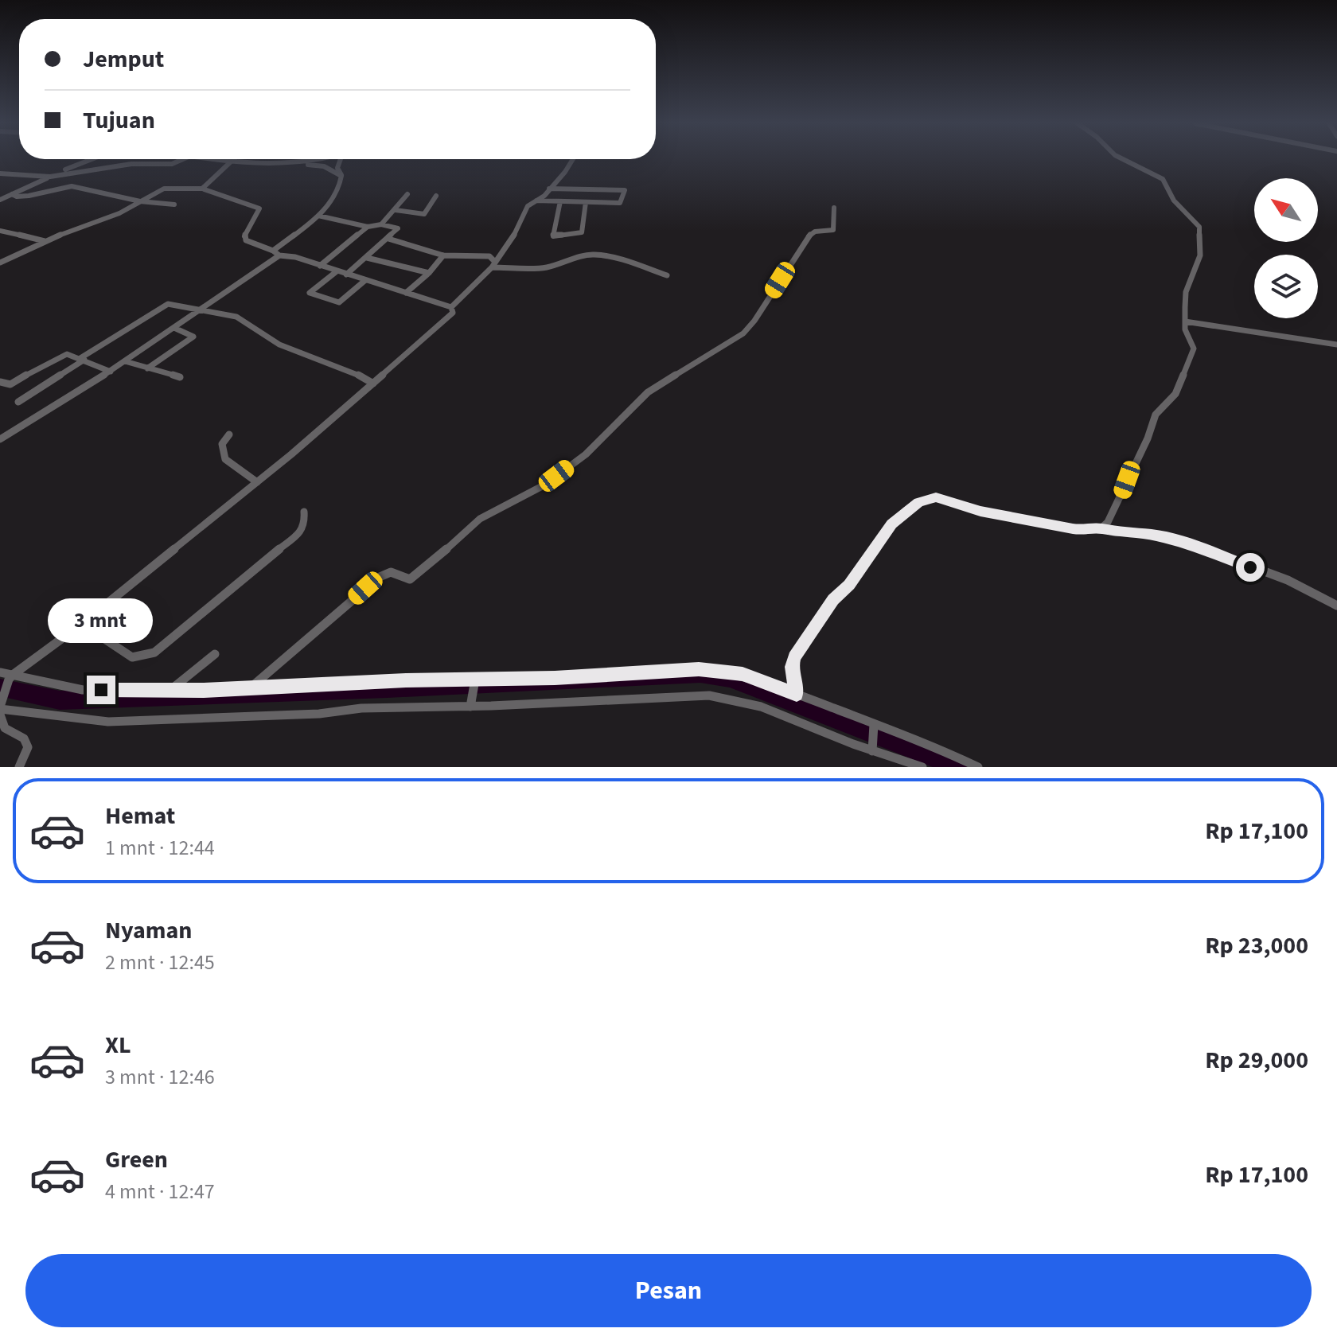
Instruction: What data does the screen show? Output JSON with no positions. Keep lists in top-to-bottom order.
{
  "north": "top left",
  "page": {
    "banner": ["Jemput", "Tujuan"],
    "bubble": "3 mnt",
    "list": [
      {
        "name": "Hemat",
        "note": "1 mnt · 12:44",
        "value": "Rp 17,100"
      },
      {
        "name": "Nyaman",
        "note": "2 mnt · 12:45",
        "value": "Rp 23,000"
      },
      {
        "name": "XL",
        "note": "3 mnt · 12:46",
        "value": "Rp 29,000"
      },
      {
        "name": "Green",
        "note": "4 mnt · 12:47",
        "value": "Rp 17,100"
      }
    ],
    "buttons": "Pesan"
  }
}
